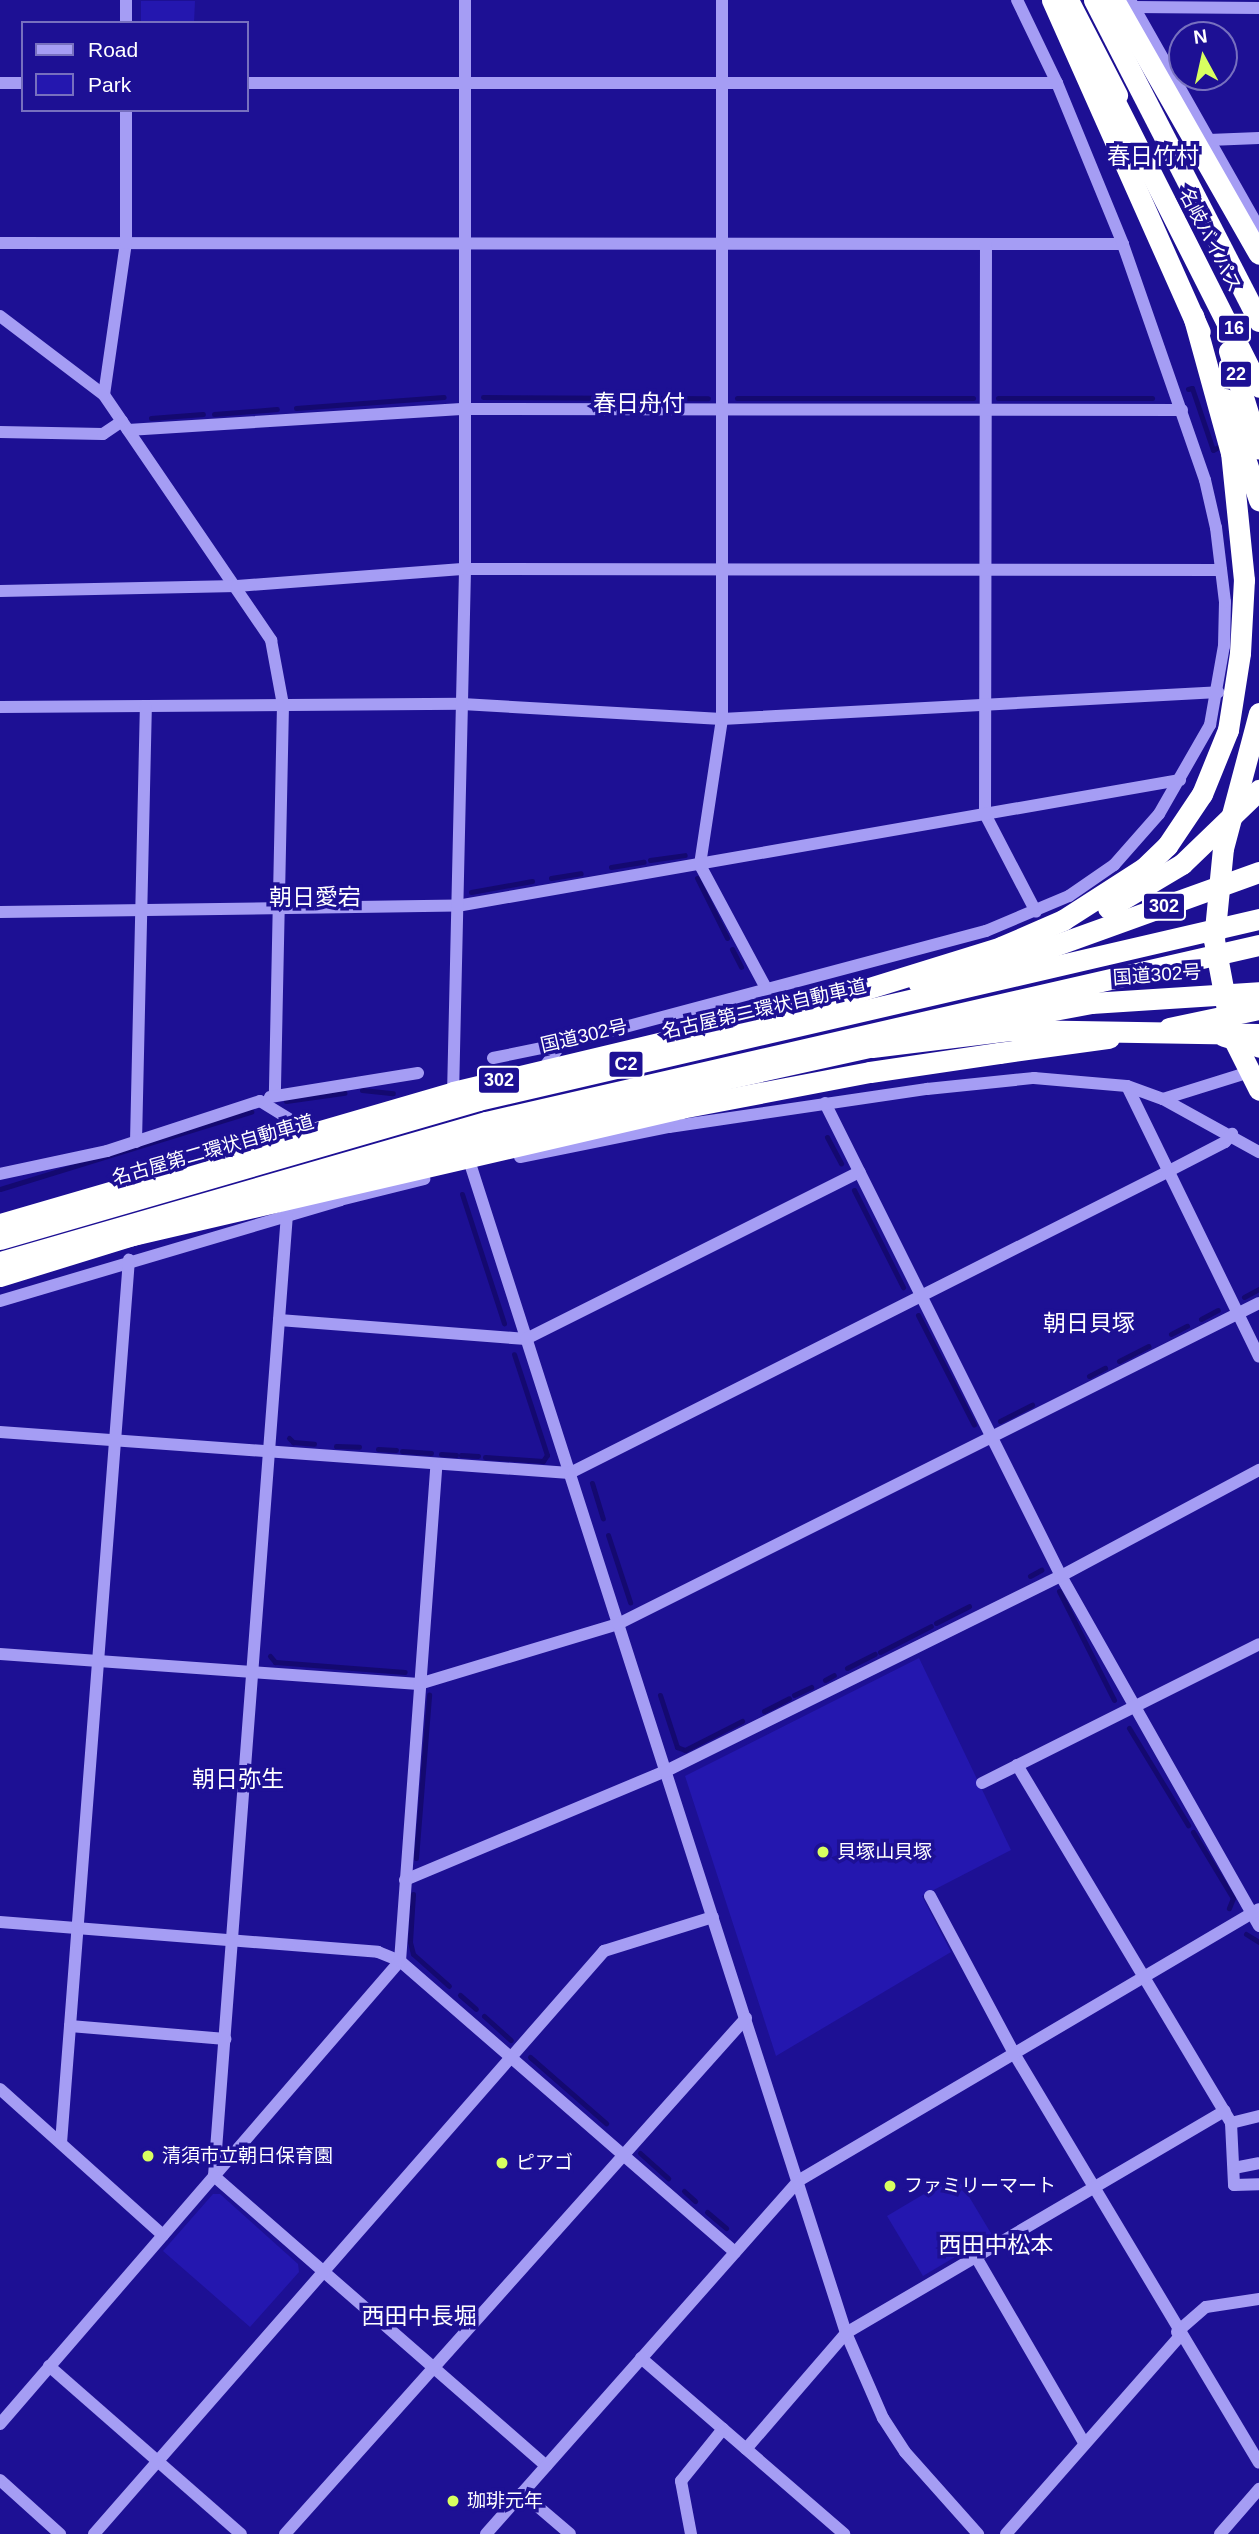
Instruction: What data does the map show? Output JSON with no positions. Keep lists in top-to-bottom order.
{
  "streets": {
    "highway": [
      "名岐バイパス",
      "16",
      "22",
      "302",
      "国道302号",
      "名古屋第二環状自動車道",
      "C2"
    ]
  },
  "crossings": [
    ["名岐バイパス", "16"],
    ["名岐バイパス", "22"],
    ["国道302号", "C2"]
  ],
  "districts": [
    "春日竹村",
    "春日舟付",
    "朝日愛宕",
    "朝日貝塚",
    "朝日弥生",
    "西田中松本",
    "西田中長堀"
  ],
  "places": [
    "貝塚山貝塚",
    "清須市立朝日保育園",
    "ピアゴ",
    "ファミリーマート",
    "珈琲元年"
  ],
  "legend": ["Road", "Park"],
  "north": "top"
}
